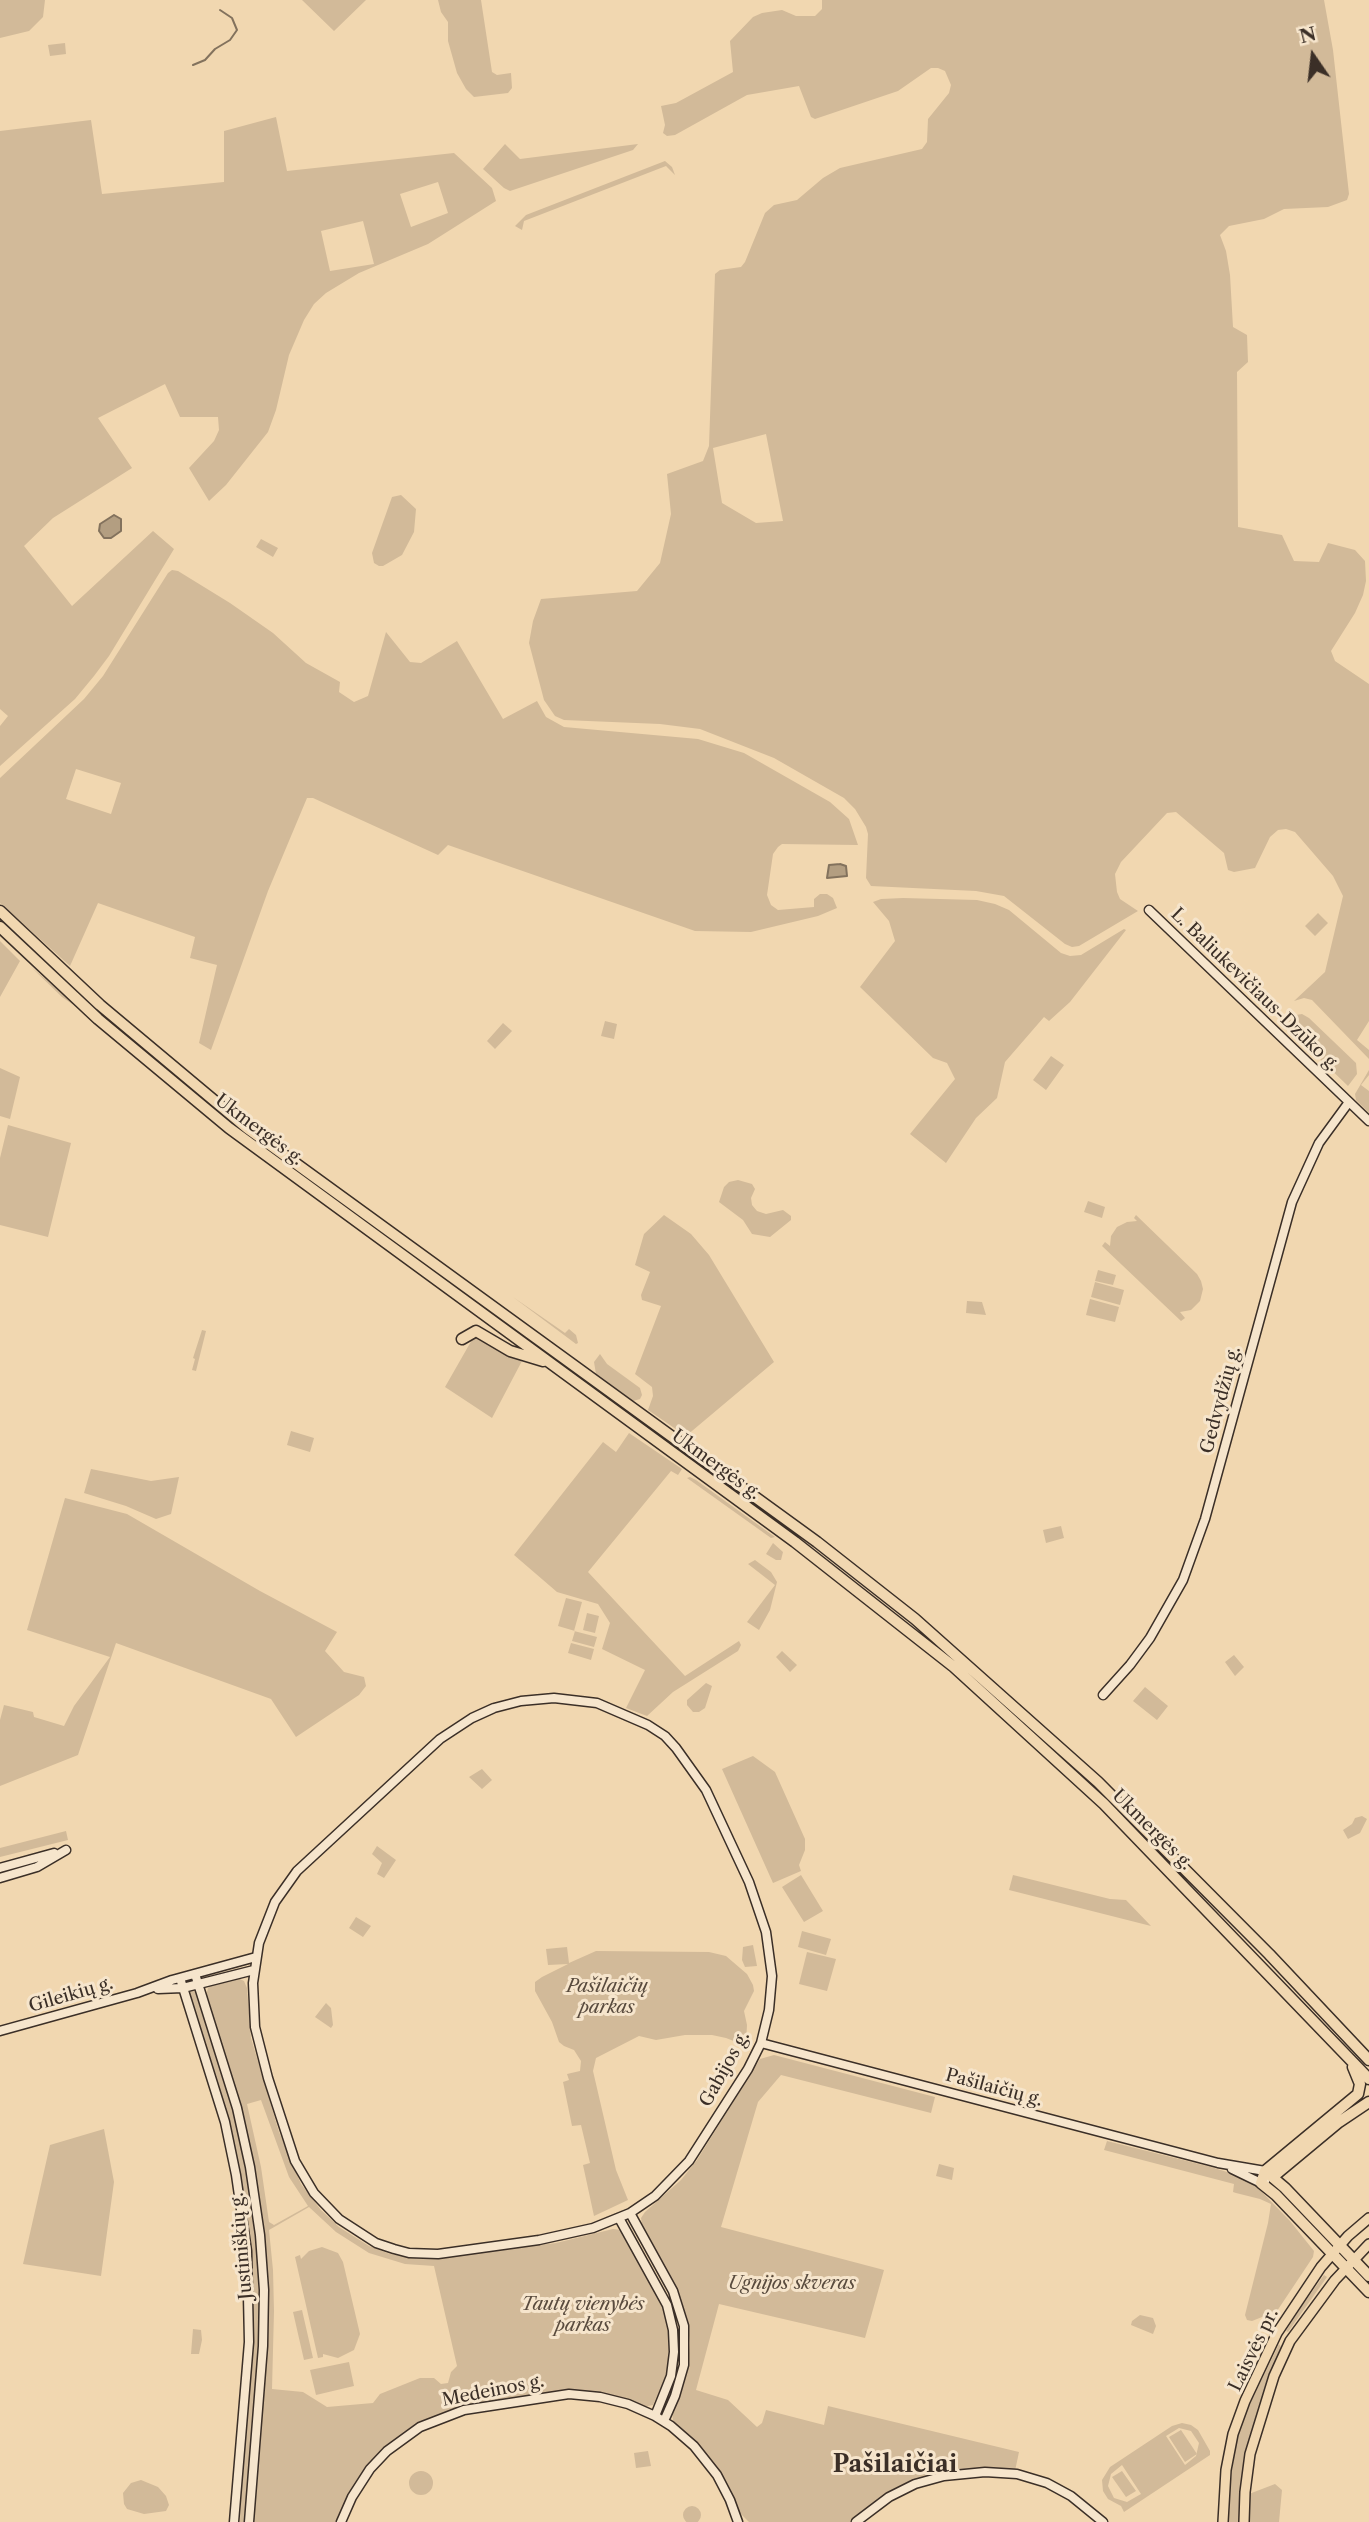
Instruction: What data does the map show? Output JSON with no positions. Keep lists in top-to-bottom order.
{
  "streets": {
    "highway": ["Ukmergės g."],
    "main road": ["Laisvės pr."],
    "street": [
      "L. Baliukevičiaus-Dzūko g.",
      "Gedvydžių g.",
      "Gileikių g.",
      "Gabijos g.",
      "Pašilaičių g.",
      "Justiniškių g.",
      "Medeinos g."
    ]
  },
  "crossings": [
    ["L. Baliukevičiaus-Dzūko g.", "Gedvydžių g."],
    ["Gileikių g.", "Gabijos g."],
    ["Gileikių g.", "Justiniškių g."],
    ["Gabijos g.", "Pašilaičių g."]
  ],
  "districts": ["Pašilaičiai"],
  "parks": ["Pašilaičių parkas", "Ugnijos skveras", "Tautų vienybės parkas"],
  "north": "top"
}
